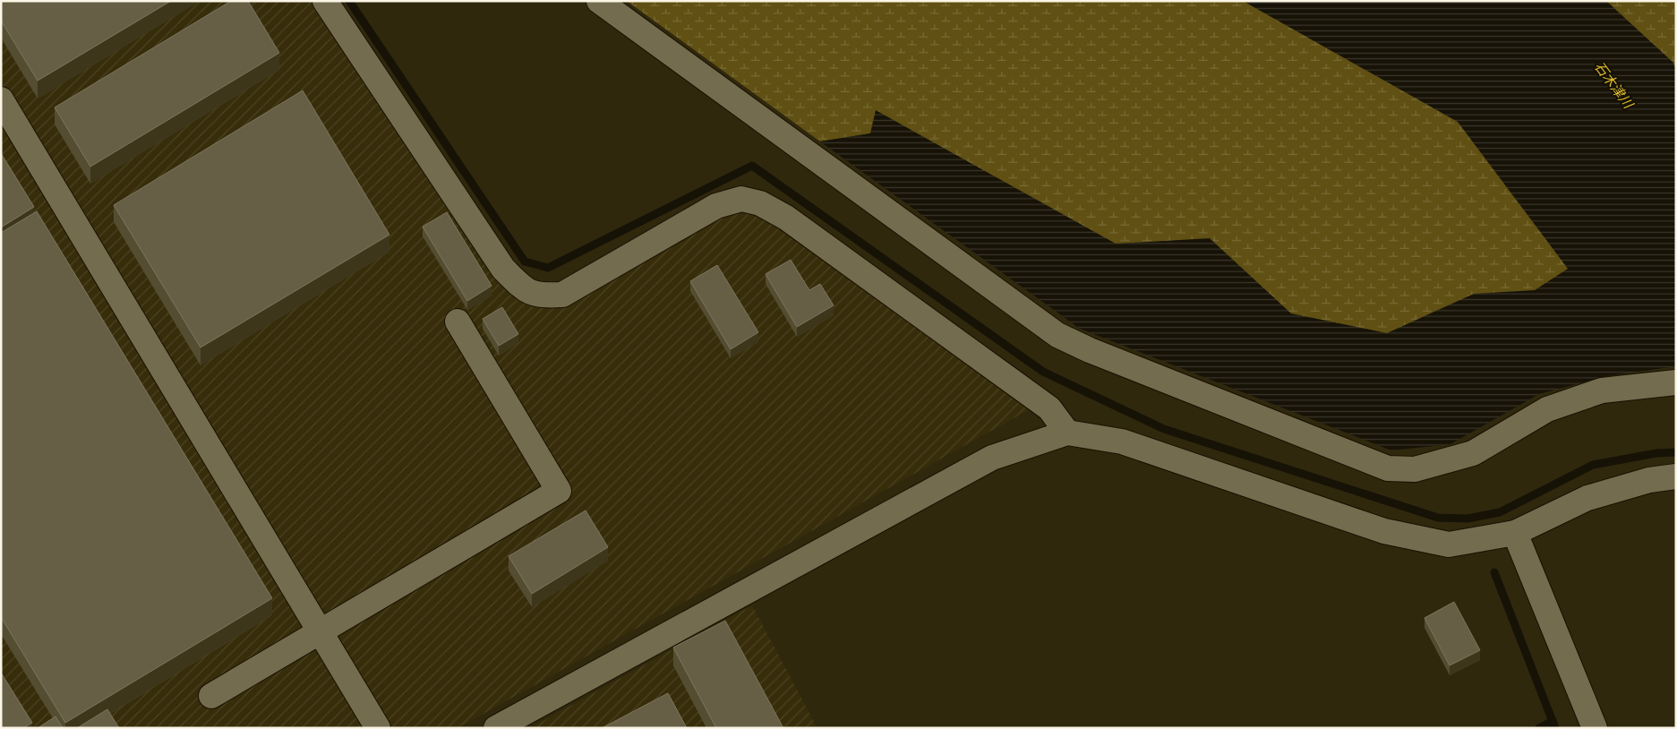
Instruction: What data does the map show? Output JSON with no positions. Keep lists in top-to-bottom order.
{
  "water": ["石木津川"]
}
